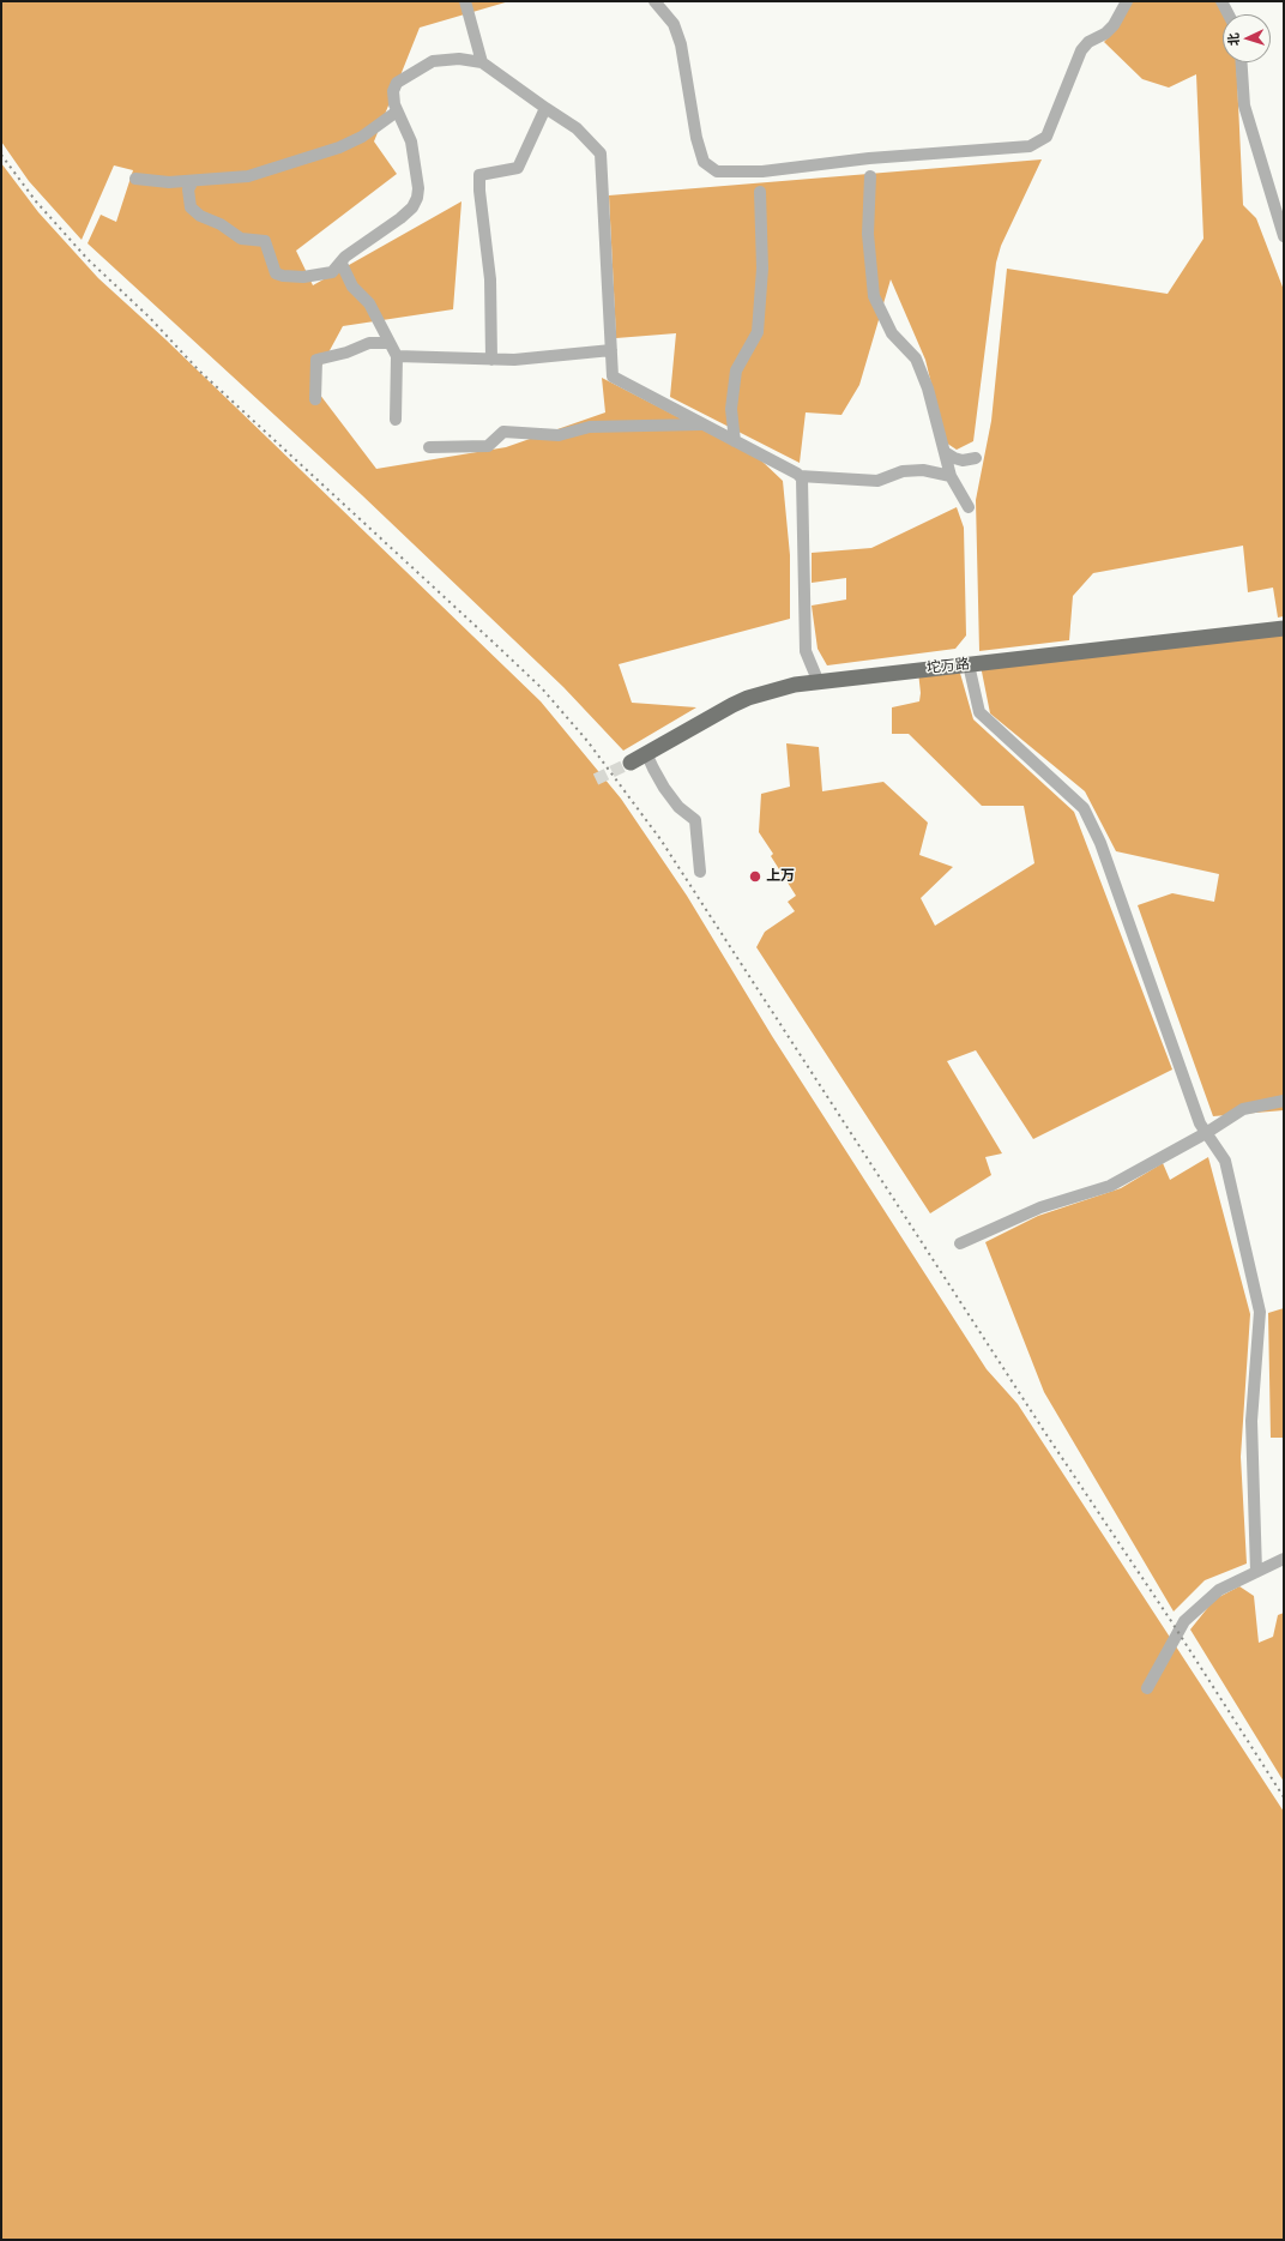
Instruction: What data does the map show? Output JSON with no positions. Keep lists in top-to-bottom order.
{
  "streets": {
    "main road": ["坨万路"]
  },
  "places": ["上万"],
  "north": "left"
}
